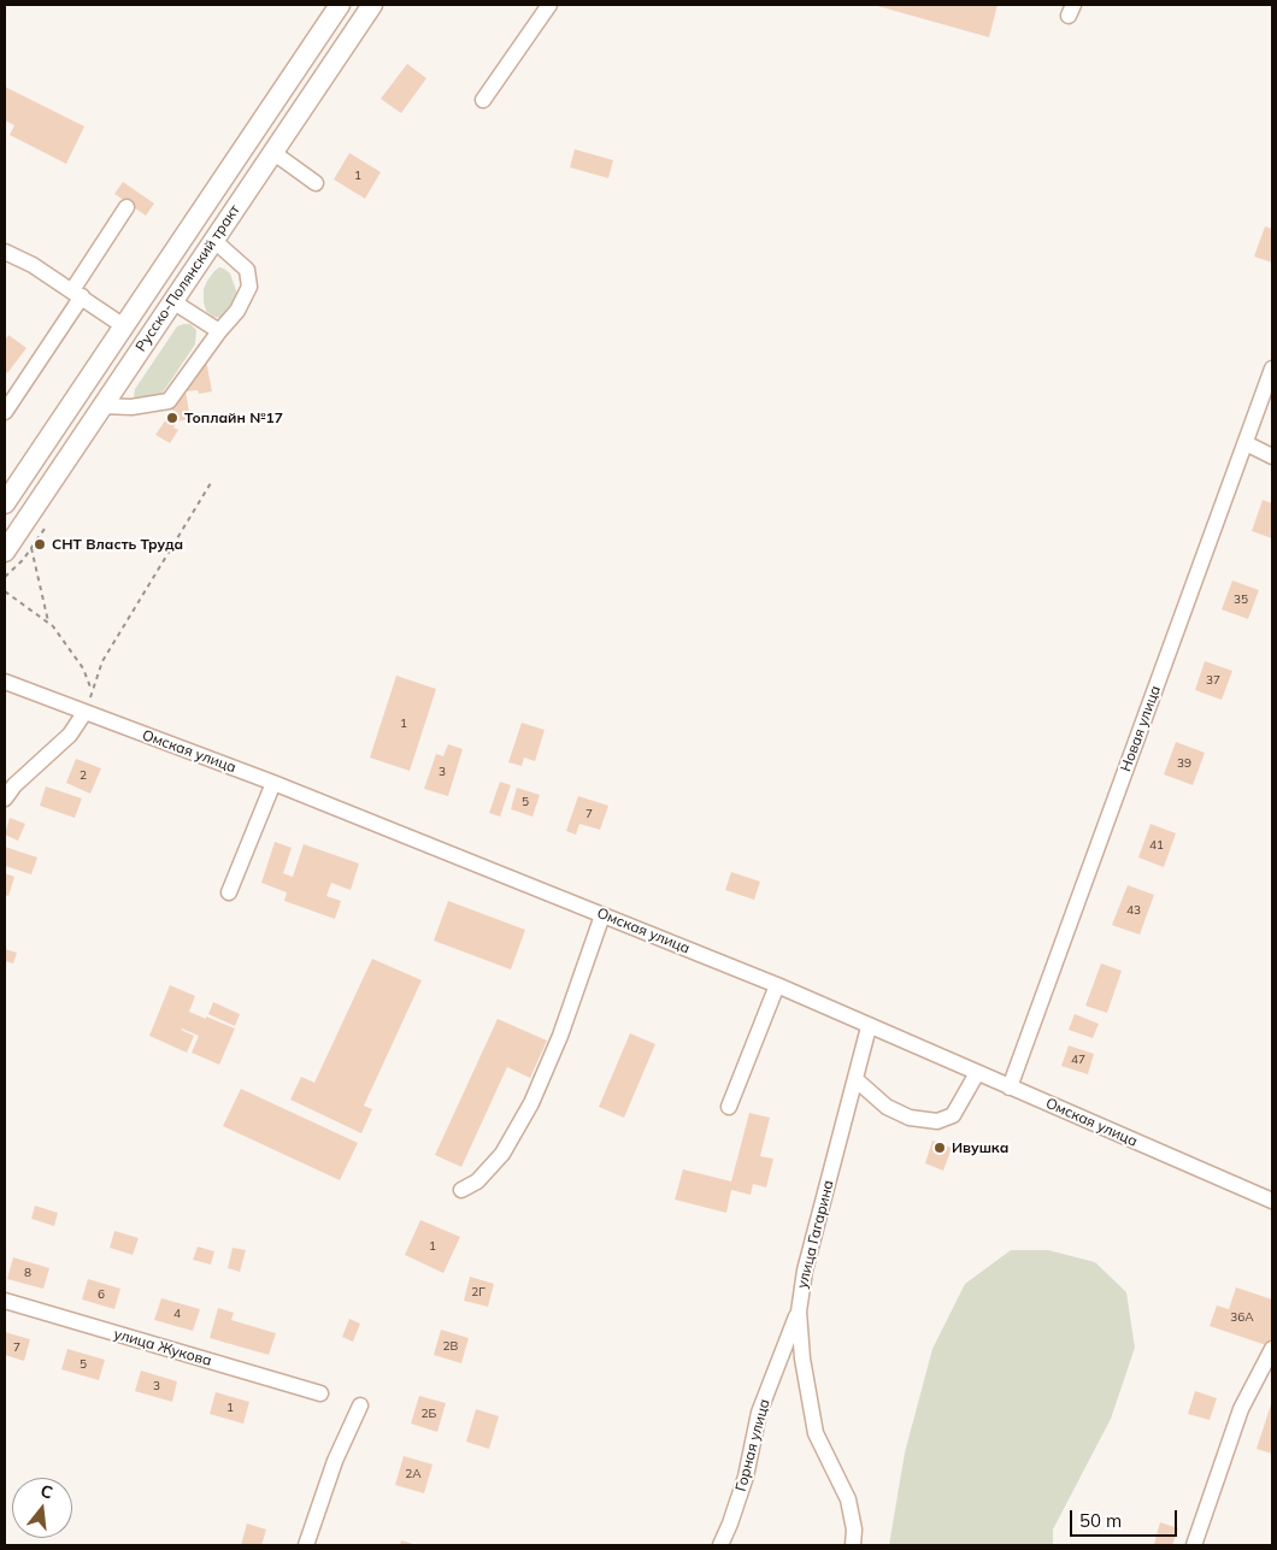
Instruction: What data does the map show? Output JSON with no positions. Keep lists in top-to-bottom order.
{
  "streets": {
    "main road": ["Русско-Полянский тракт"],
    "street": [
      "Новая улица",
      "Омская улица",
      "улица Гагарина",
      "улица Жукова",
      "Горная улица"
    ]
  },
  "crossings": [
    ["Новая улица", "Омская улица"],
    ["Омская улица", "улица Гагарина"],
    ["улица Гагарина", "Горная улица"]
  ],
  "places": ["Топлайн №17", "СНТ Власть Труда", "Ивушка"],
  "house_numbers": [
    "1",
    "35",
    "37",
    "1",
    "39",
    "3",
    "2",
    "5",
    "7",
    "41",
    "43",
    "47",
    "1",
    "8",
    "2Г",
    "6",
    "4",
    "36А",
    "2В",
    "7",
    "5",
    "3",
    "1",
    "2Б",
    "2А"
  ],
  "scale_bar": "50 m",
  "north": "top"
}
